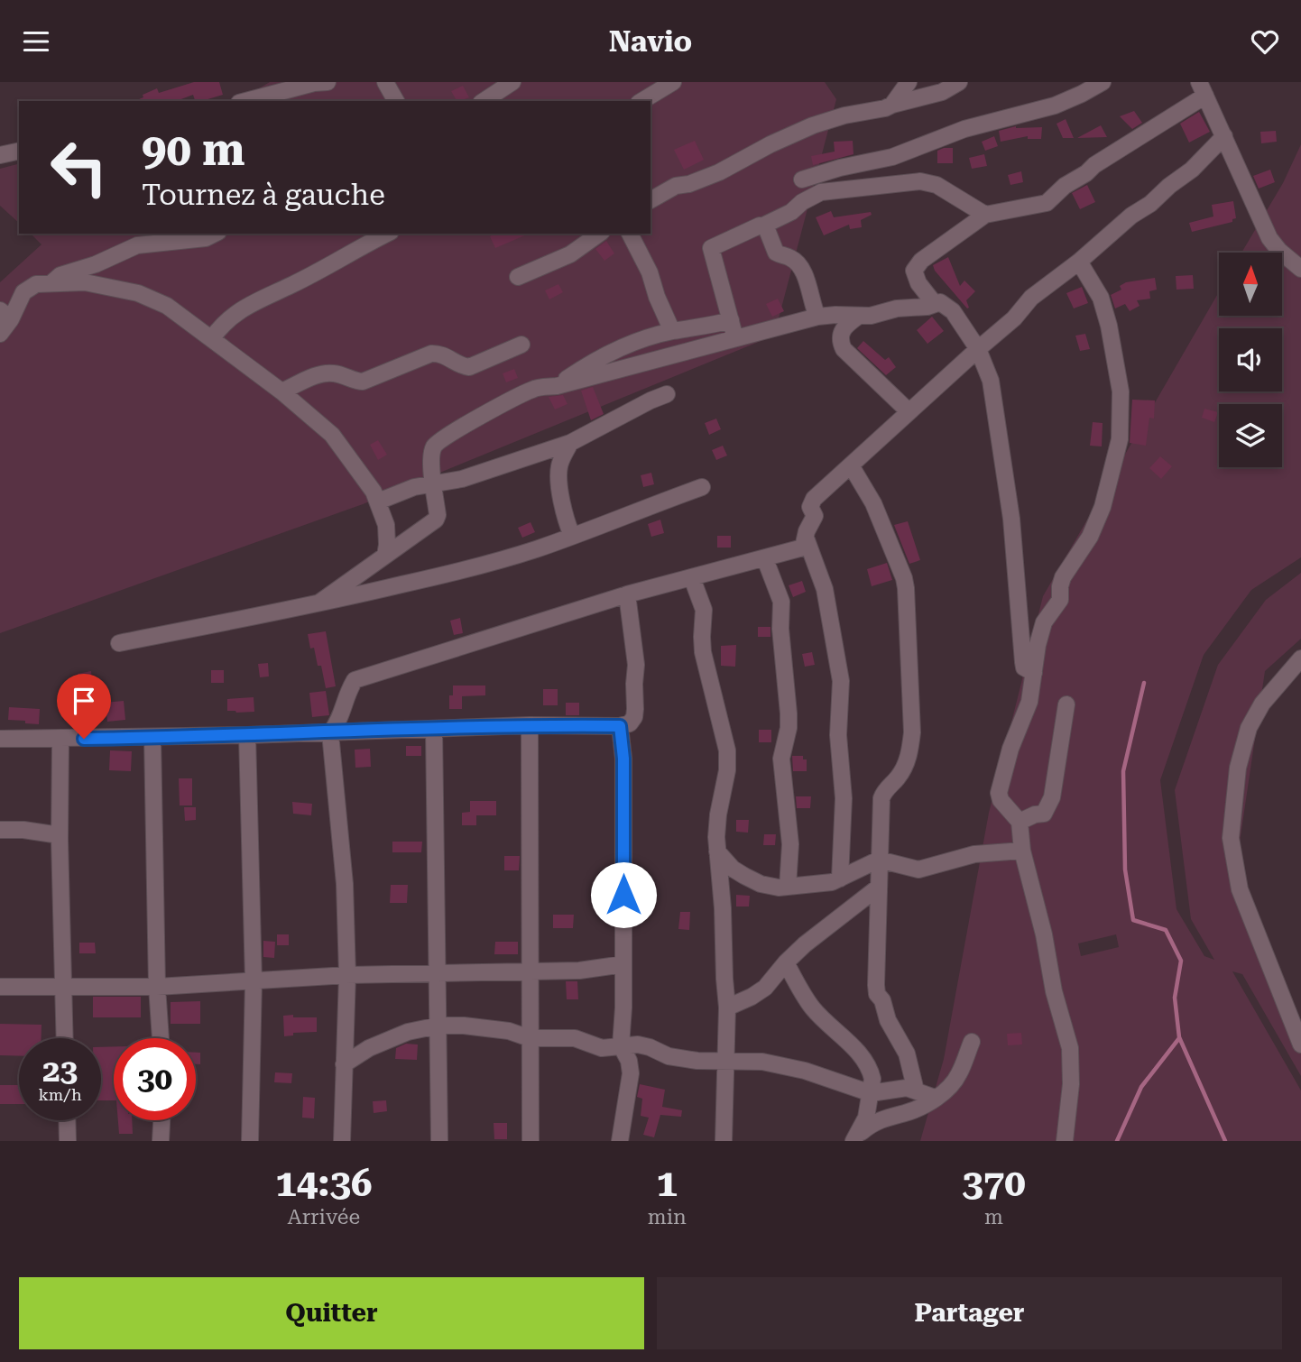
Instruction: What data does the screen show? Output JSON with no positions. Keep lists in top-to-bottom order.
{
  "north": "top",
  "page": {
    "header": "Navio",
    "turn": ["90 m", "Tournez à gauche"],
    "speed": "23 km/h",
    "limit": "30",
    "eta": [
      "14:36",
      "Arrivée",
      "1",
      "min",
      "370",
      "m"
    ],
    "buttons": ["Quitter", "Partager"]
  }
}
